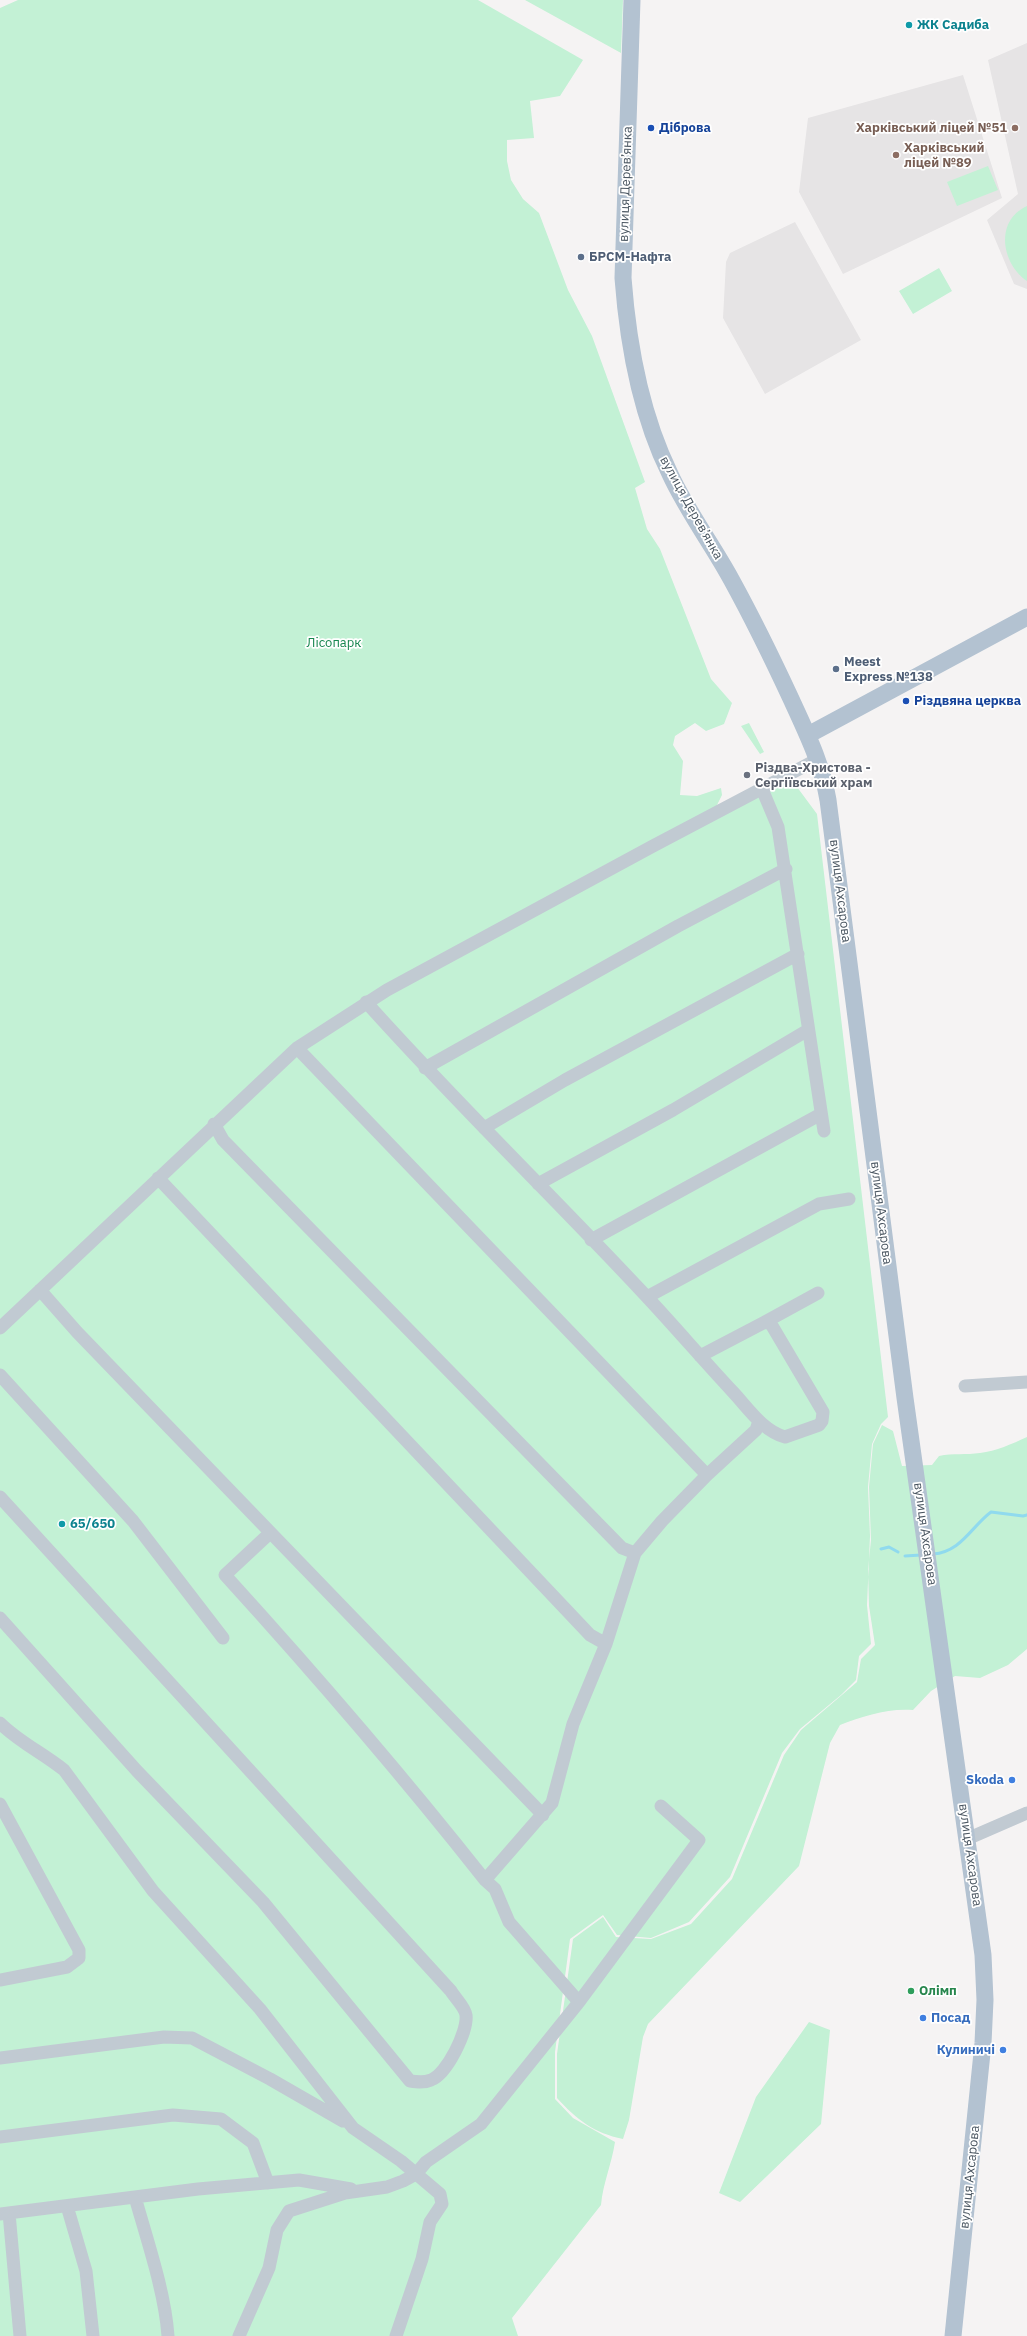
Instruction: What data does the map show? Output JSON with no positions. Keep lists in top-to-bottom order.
{
  "streets": {
    "main road": ["вулиця Дерев’янка", "вулиця Ахсарова"]
  },
  "crossings": [
    ["вулиця Дерев’янка", "вулиця Ахсарова"]
  ],
  "parks": ["Лісопарк"],
  "places": [
    "ЖК Садиба",
    "Діброва",
    "Харківський ліцей №51",
    "Харківський ліцей №89",
    "БРСМ-Нафта",
    "Meest Express №138",
    "Різдвяна церква",
    "Різдва-Христова - Сергіївський храм",
    "65/650",
    "Skoda",
    "Олімп",
    "Посад",
    "Кулиничі"
  ]
}
